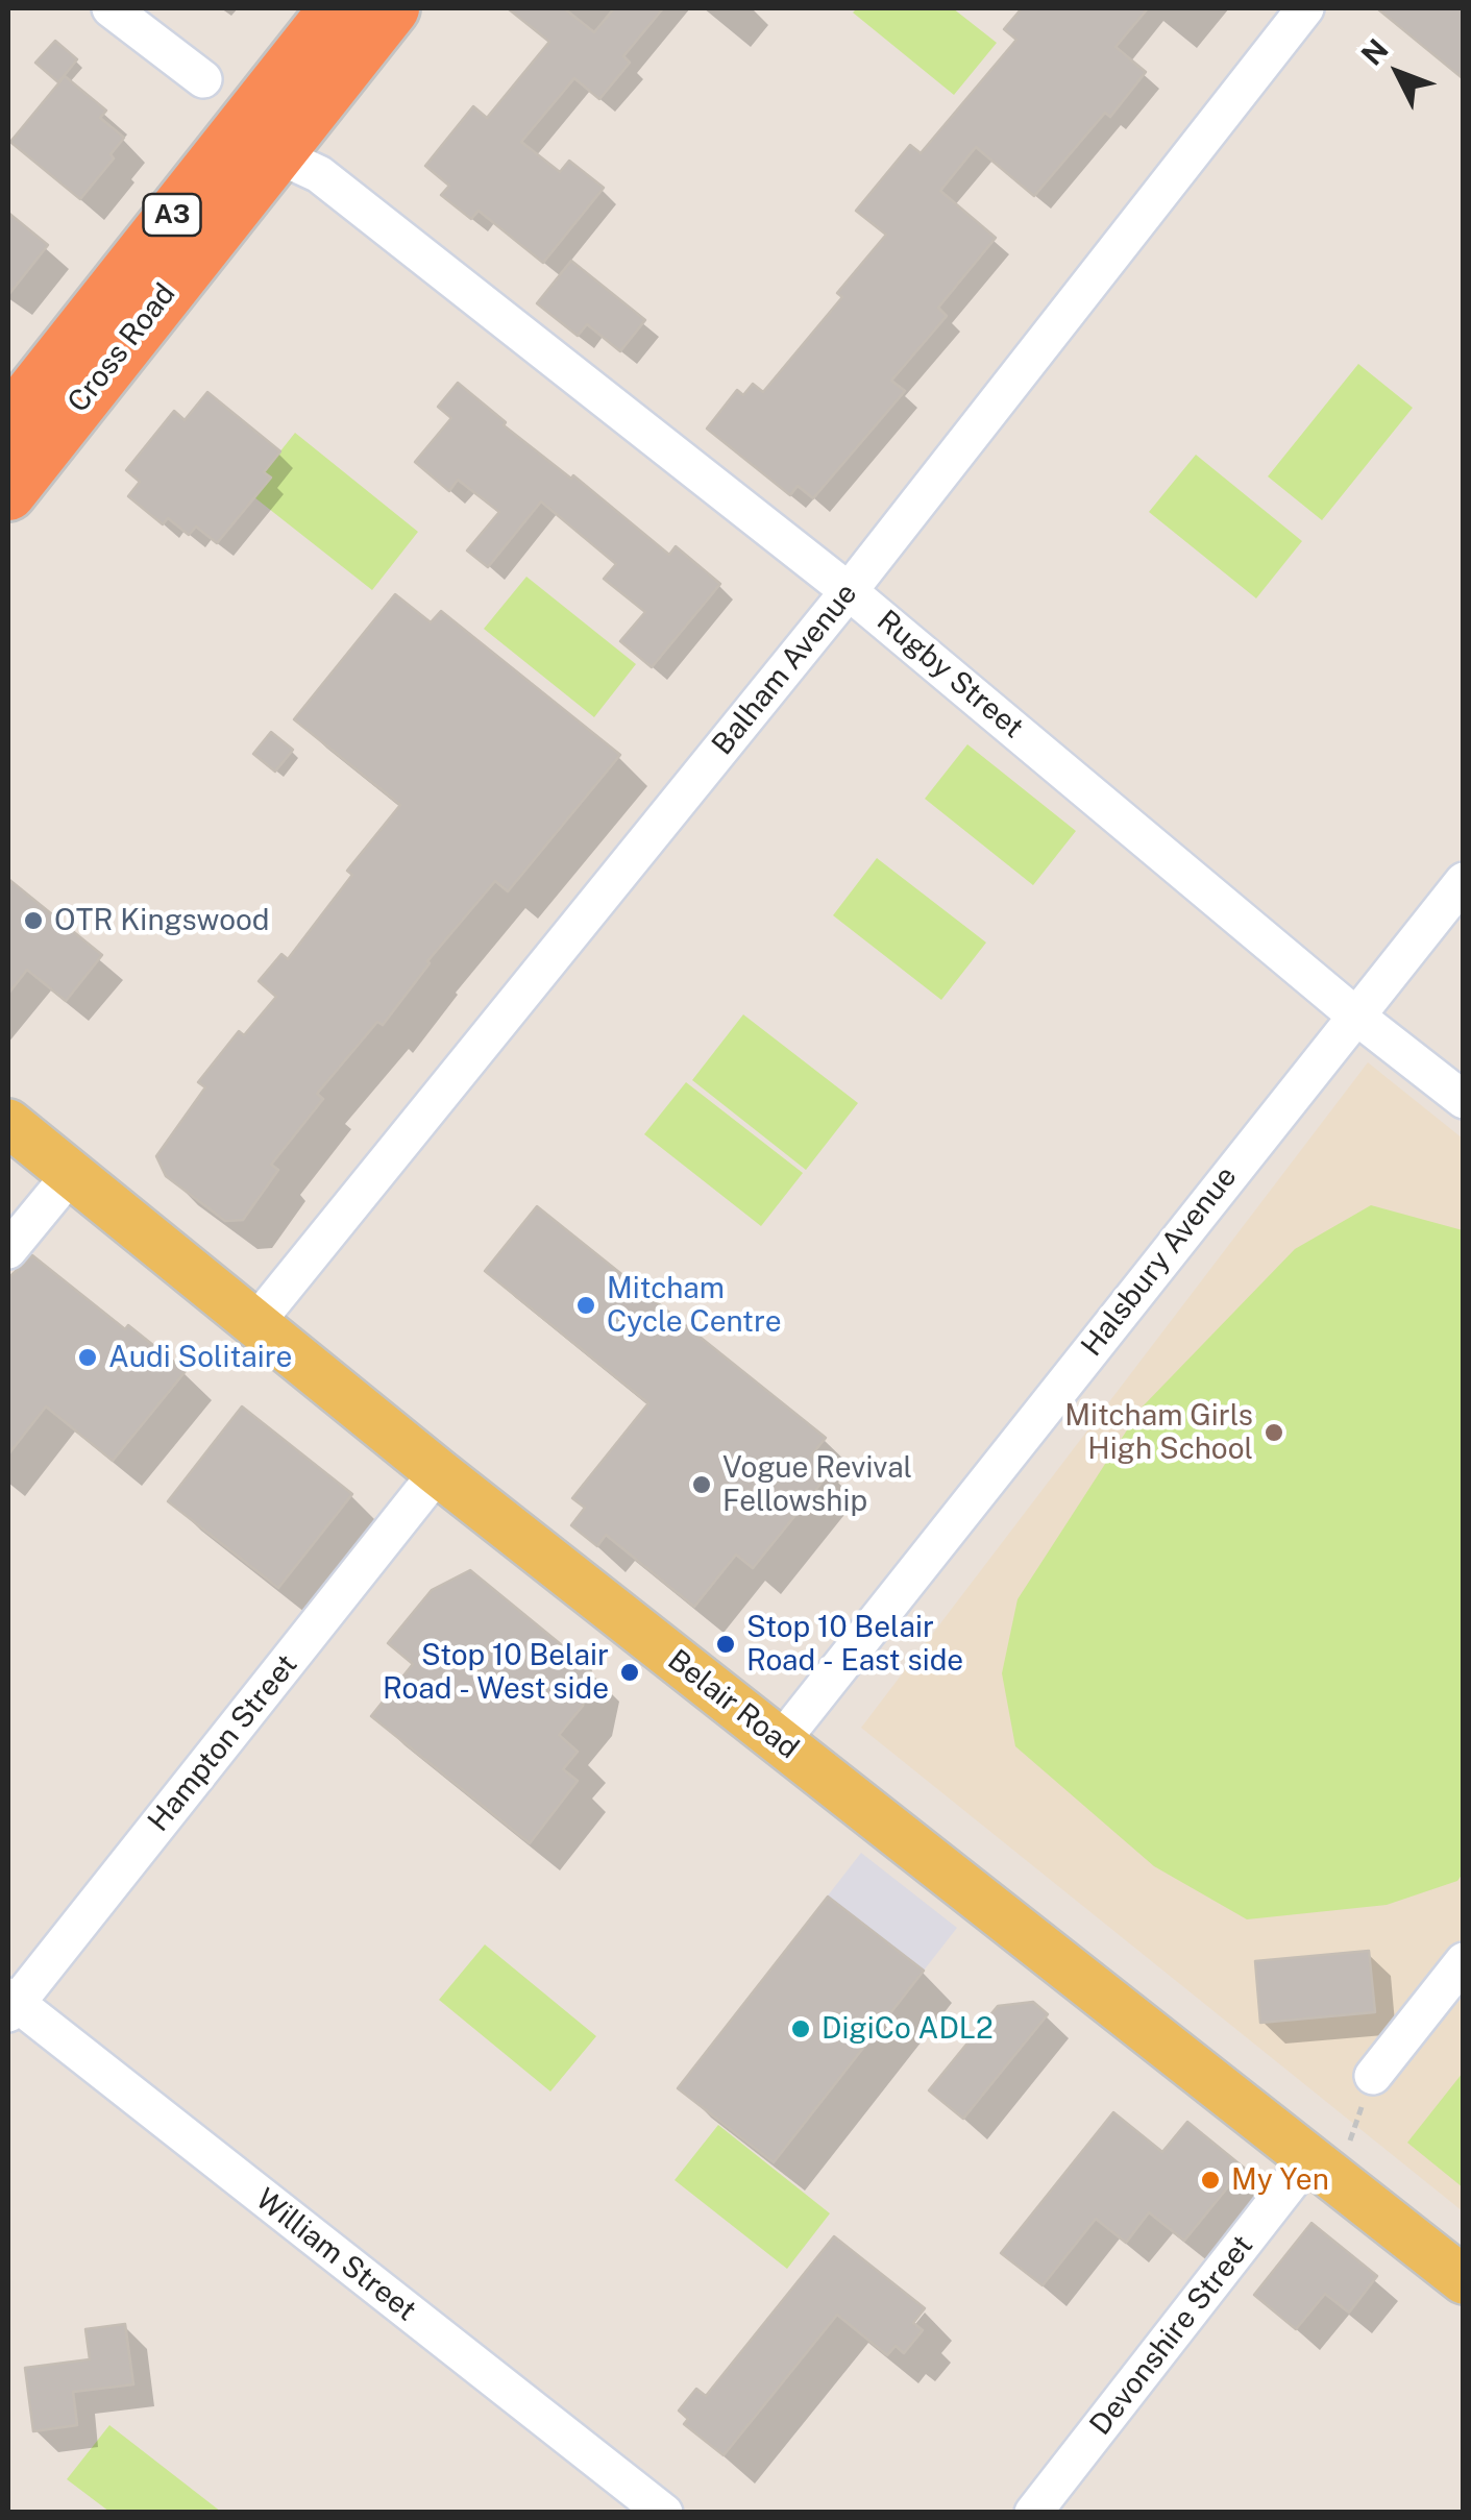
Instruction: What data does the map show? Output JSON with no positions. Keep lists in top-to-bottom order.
{
  "streets": {
    "highway": ["A3", "Cross Road"],
    "main road": ["Belair Road"],
    "street": [
      "Balham Avenue",
      "Rugby Street",
      "Halsbury Avenue",
      "Hampton Street",
      "William Street",
      "Devonshire Street"
    ]
  },
  "crossings": [
    ["Cross Road", "Rugby Street"],
    ["Balham Avenue", "Rugby Street"],
    ["Balham Avenue", "Belair Road"],
    ["Rugby Street", "Halsbury Avenue"],
    ["Halsbury Avenue", "Belair Road"],
    ["Belair Road", "Hampton Street"],
    ["Belair Road", "Devonshire Street"],
    ["Hampton Street", "William Street"]
  ],
  "places": [
    "OTR Kingswood",
    "Mitcham Cycle Centre",
    "Audi Solitaire",
    "Mitcham Girls High School",
    "Vogue Revival Fellowship",
    "Stop 10 Belair Road - East side",
    "Stop 10 Belair Road - West side",
    "DigiCo ADL2",
    "My Yen"
  ],
  "north": "top left"
}
